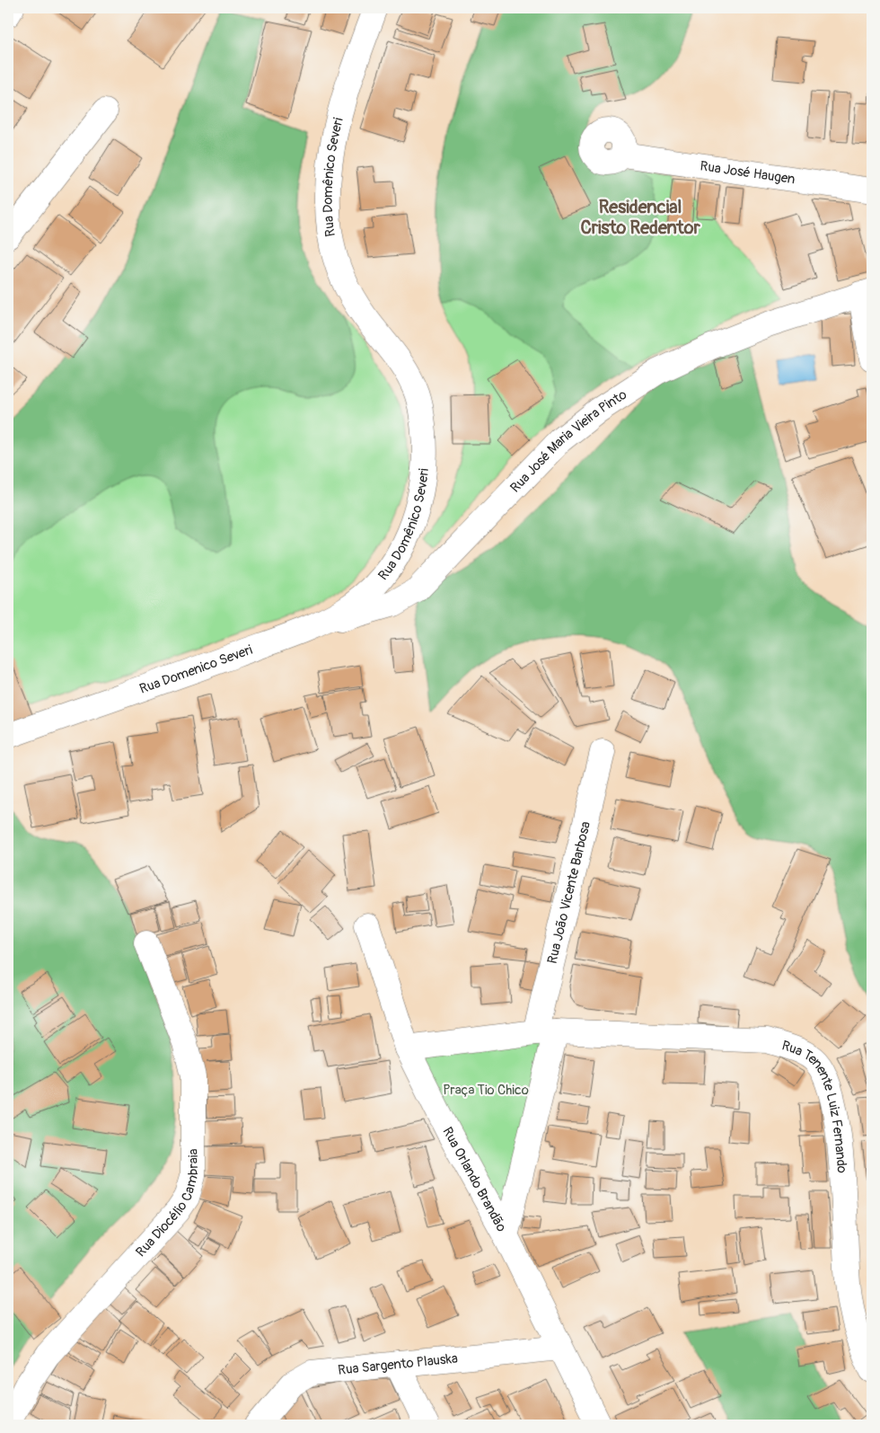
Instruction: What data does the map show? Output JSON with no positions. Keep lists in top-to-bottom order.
{
  "streets": {
    "street": [
      "Rua José Haugen",
      "Rua Domênico Severi",
      "Rua José Maria Vieira Pinto",
      "Rua Domenico Severi",
      "Rua João Vicente Barbosa",
      "Rua Tenente Luiz Fernando",
      "Rua Orlando Brandão",
      "Rua Diocélio Cambraia",
      "Rua Sargento Plauska"
    ]
  },
  "crossings": [
    ["Rua Domênico Severi", "Rua Domenico Severi"],
    ["Rua José Maria Vieira Pinto", "Rua Domenico Severi"],
    ["Rua João Vicente Barbosa", "Rua Tenente Luiz Fernando"],
    ["Rua João Vicente Barbosa", "Rua Orlando Brandão"],
    ["Rua Orlando Brandão", "Rua Sargento Plauska"]
  ],
  "districts": ["Residencial Cristo Redentor"],
  "parks": ["Praça Tio Chico"]
}
